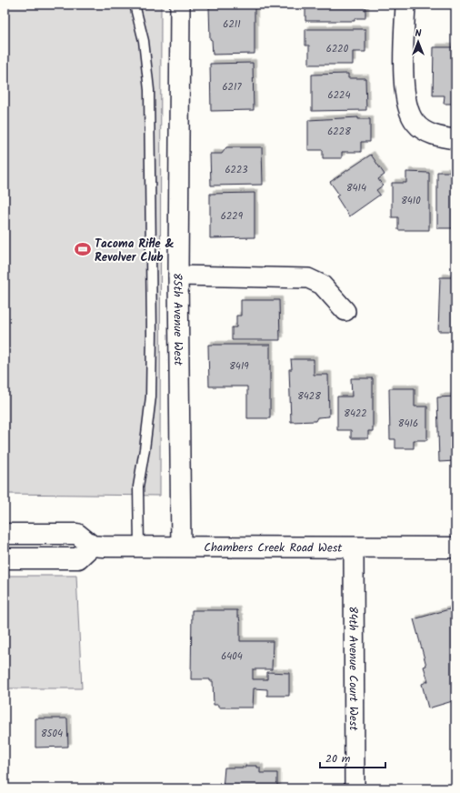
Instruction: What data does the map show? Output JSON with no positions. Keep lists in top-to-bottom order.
{
  "streets": {
    "street": ["85th Avenue West", "Chambers Creek Road West", "84th Avenue Court West"]
  },
  "crossings": [
    ["85th Avenue West", "Chambers Creek Road West"],
    ["Chambers Creek Road West", "84th Avenue Court West"]
  ],
  "places": {
    "sports": ["Tacoma Rifle & Revolver Club"]
  },
  "house_numbers": [
    "6211",
    "6220",
    "6217",
    "6224",
    "6228",
    "6223",
    "8414",
    "8410",
    "6229",
    "8419",
    "8428",
    "8422",
    "8416",
    "6404",
    "8504"
  ],
  "scale_bar": "20 m",
  "north": "top"
}
